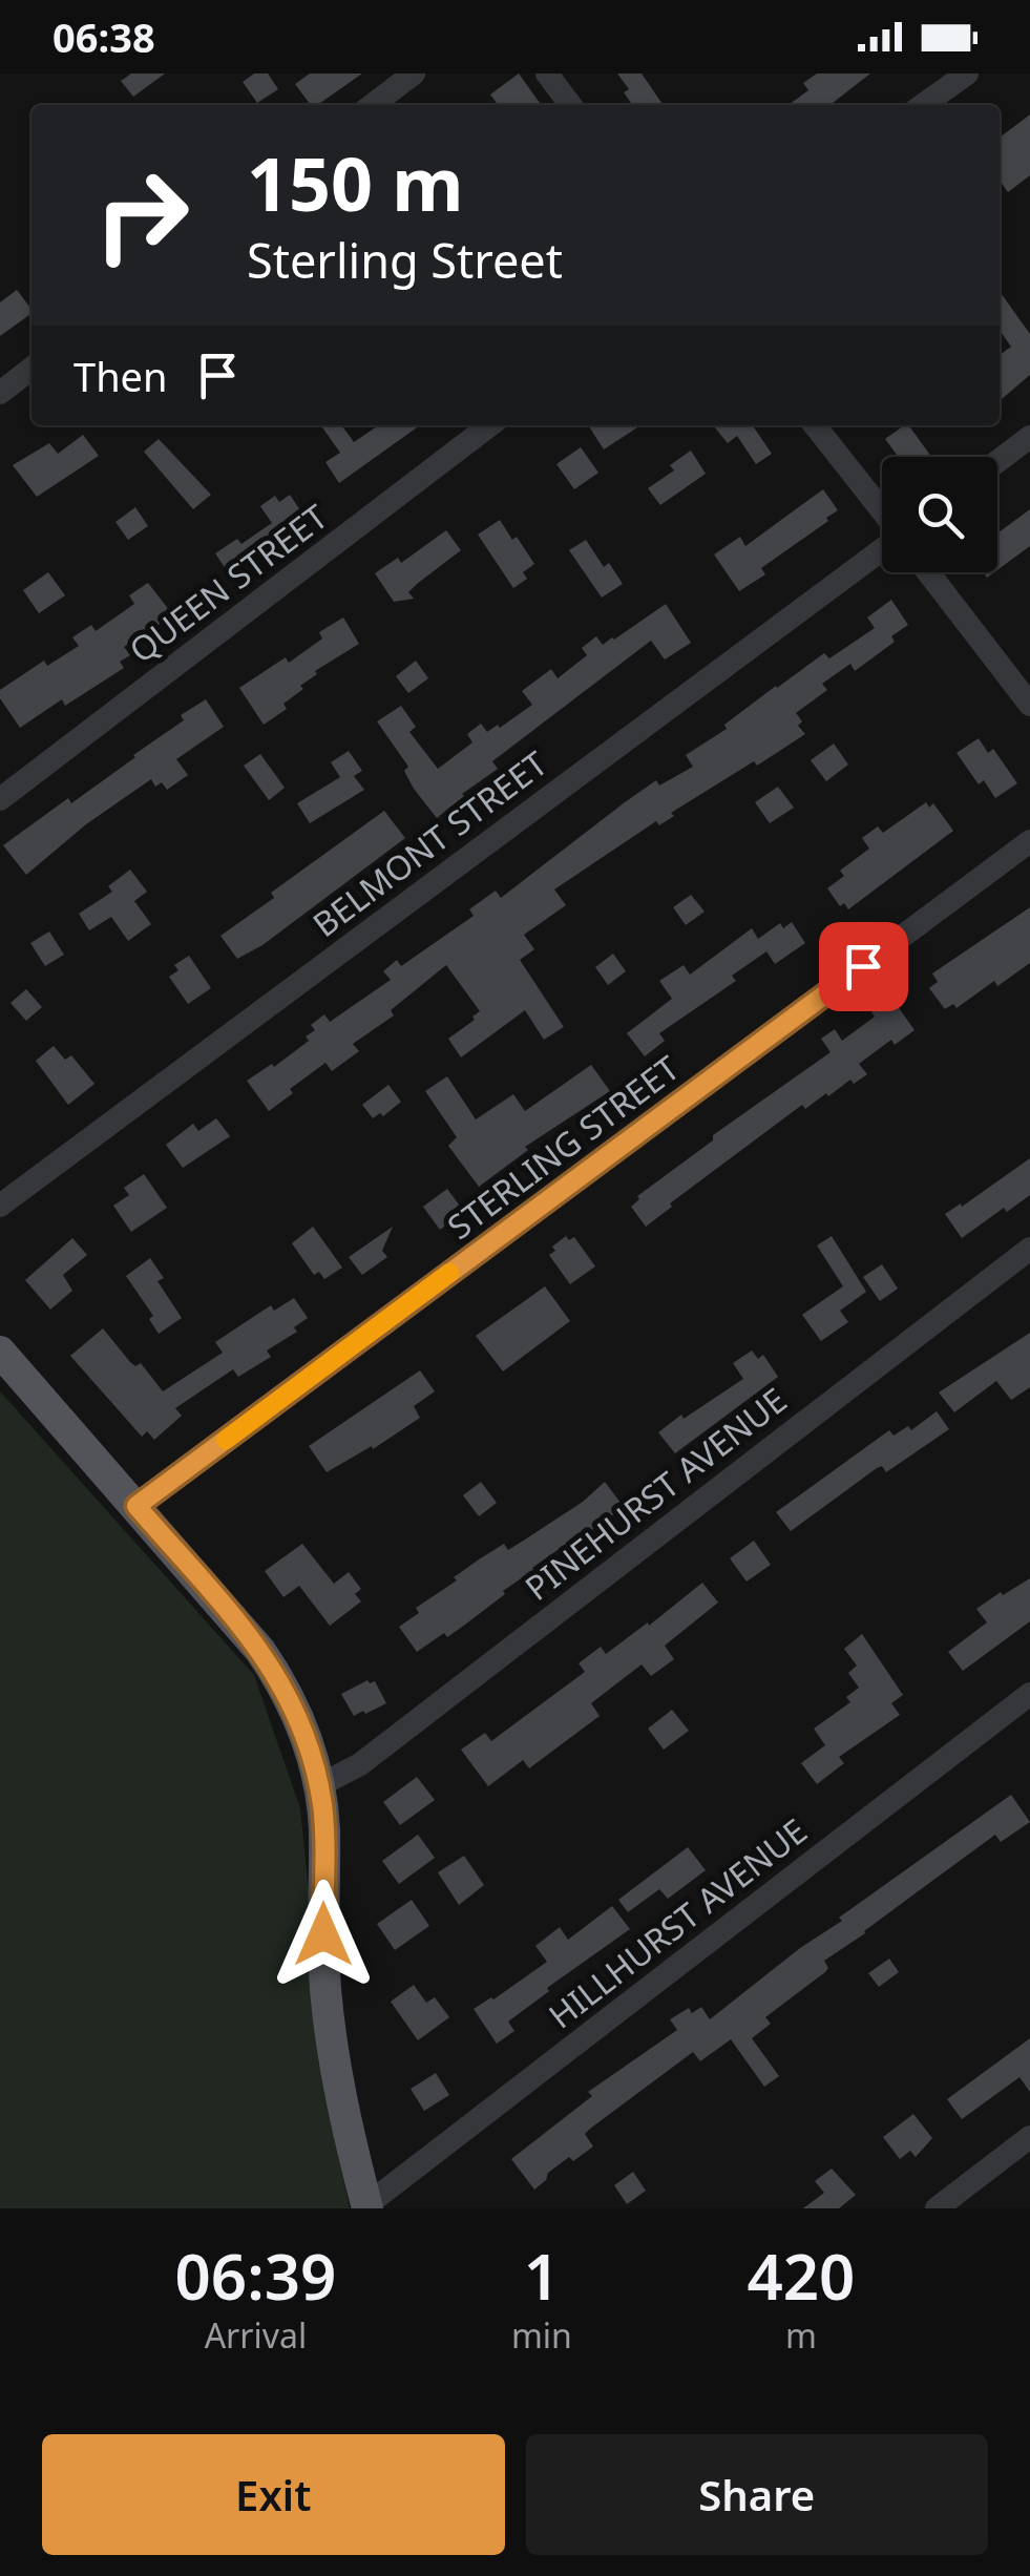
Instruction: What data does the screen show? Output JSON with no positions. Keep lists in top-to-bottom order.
{
  "streets": {
    "street": [
      "QUEEN STREET",
      "BELMONT STREET",
      "STERLING STREET",
      "PINEHURST AVENUE",
      "HILLHURST AVENUE"
    ]
  },
  "page": {
    "status": "06:38",
    "turn": ["150 m", "Sterling Street"],
    "then": "Then",
    "eta": [
      "06:39",
      "Arrival",
      "1",
      "min",
      "420",
      "m"
    ],
    "buttons": ["Exit", "Share"]
  }
}
